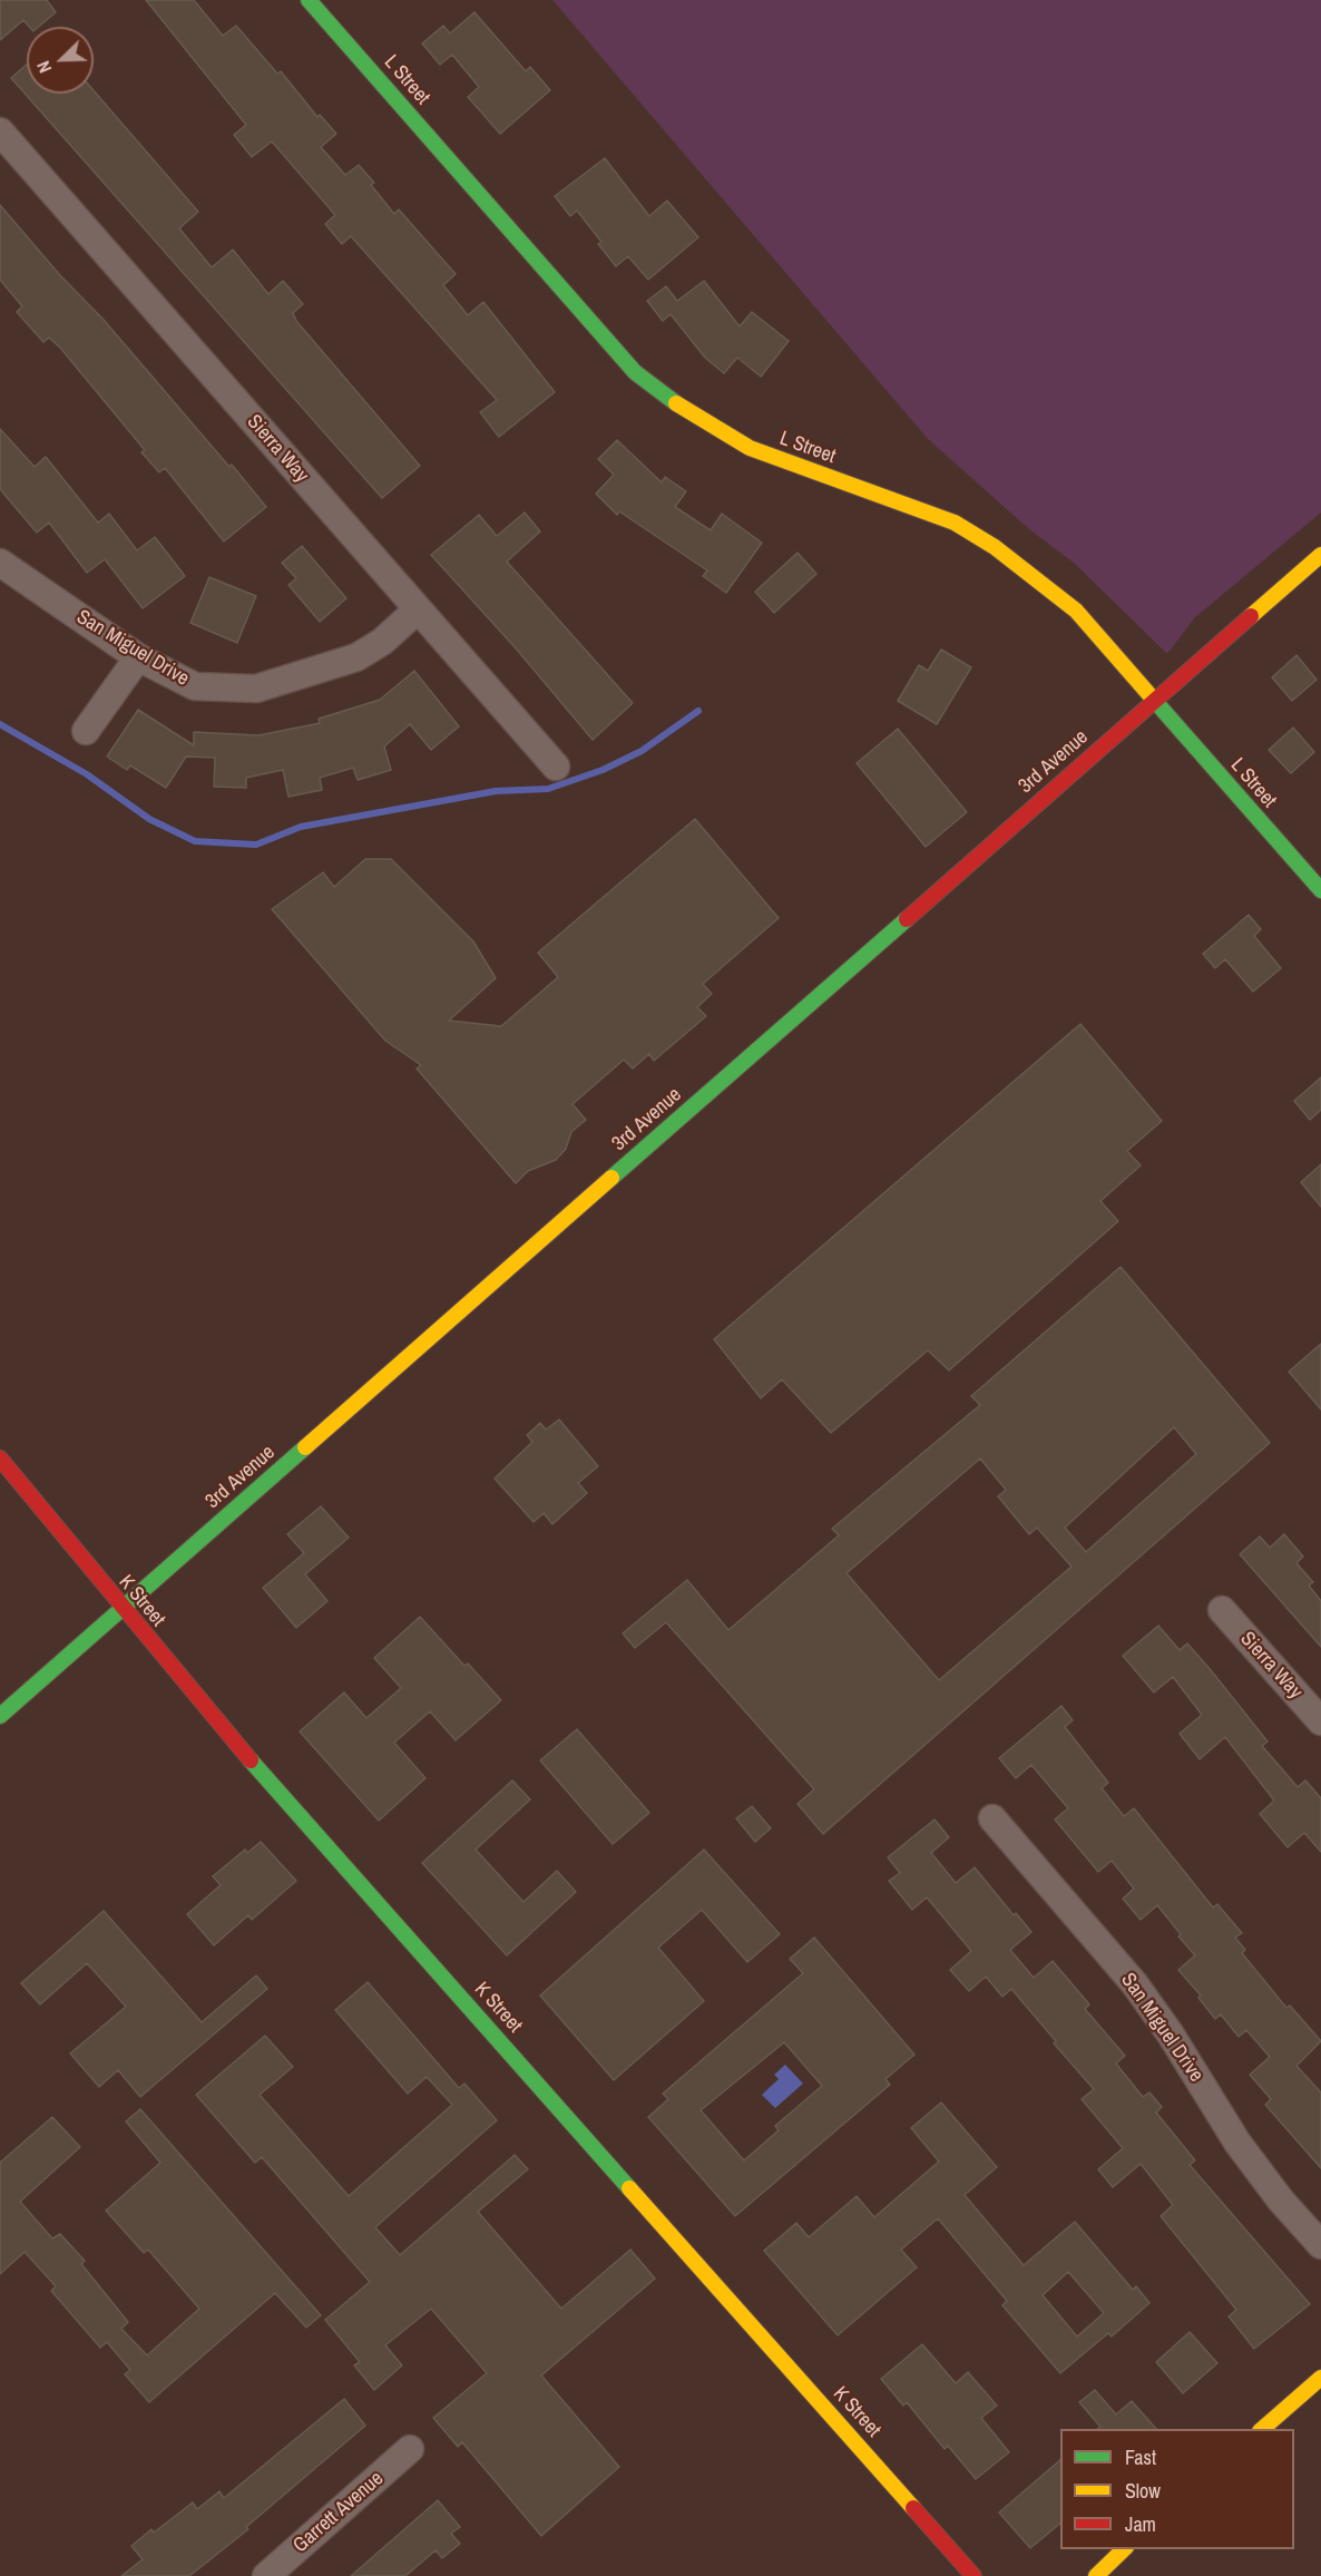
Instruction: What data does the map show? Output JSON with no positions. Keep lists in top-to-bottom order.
{
  "streets": {
    "main road": ["L Street", "3rd Avenue", "K Street"],
    "street": ["Sierra Way", "San Miguel Drive", "Garrett Avenue"]
  },
  "crossings": [
    ["L Street", "3rd Avenue"],
    ["Sierra Way", "San Miguel Drive"],
    ["3rd Avenue", "K Street"]
  ],
  "legend": ["Fast", "Slow", "Jam"],
  "north": "bottom left"
}
